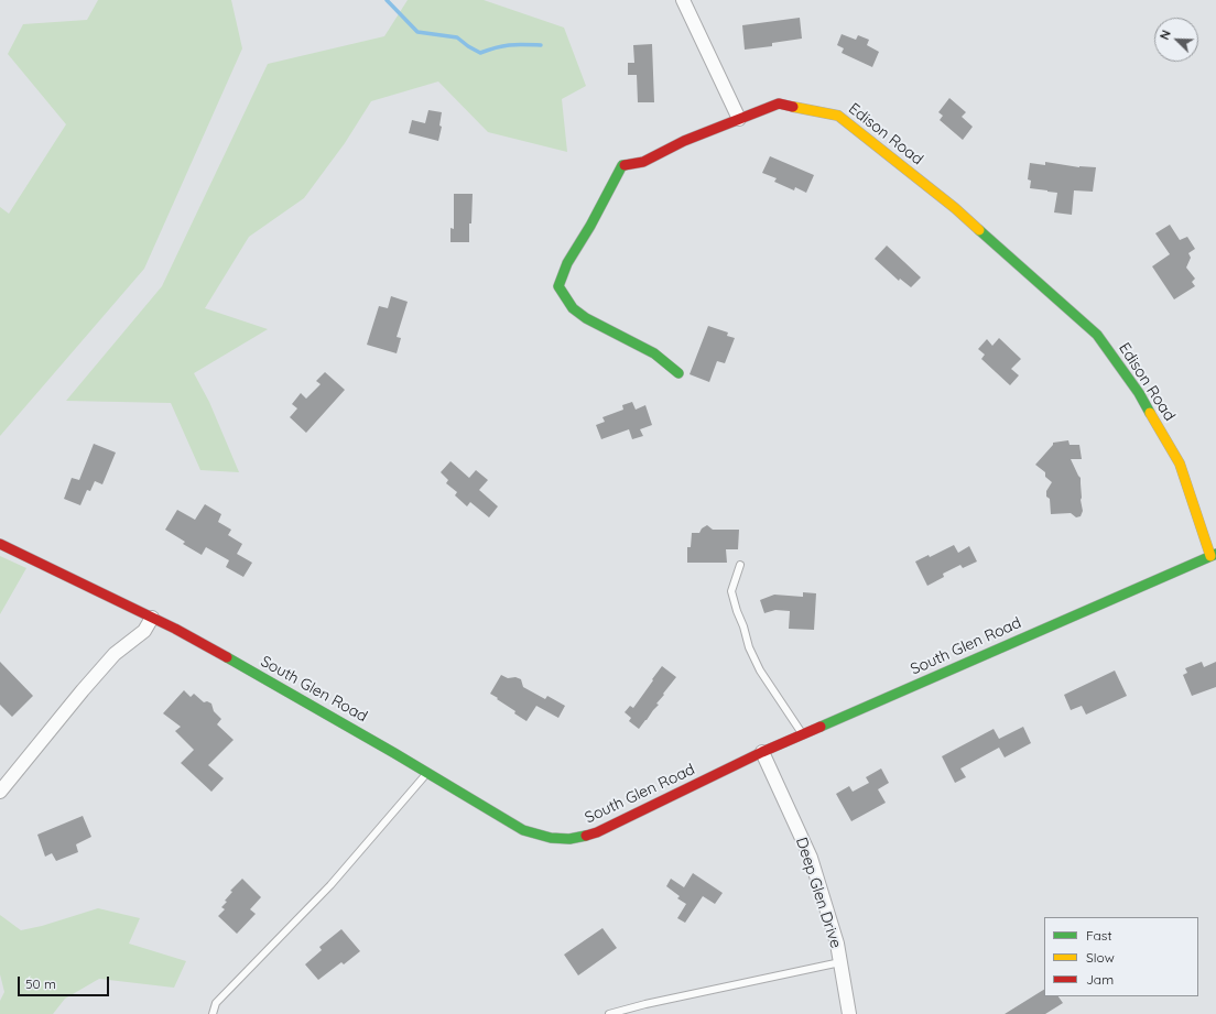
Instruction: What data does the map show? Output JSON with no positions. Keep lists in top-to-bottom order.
{
  "streets": {
    "main road": ["Edison Road", "South Glen Road"],
    "street": ["Deep Glen Drive"]
  },
  "crossings": [
    ["Edison Road", "South Glen Road"],
    ["South Glen Road", "Deep Glen Drive"]
  ],
  "legend": ["Fast", "Slow", "Jam"],
  "scale_bar": "50 m",
  "north": "top left"
}
